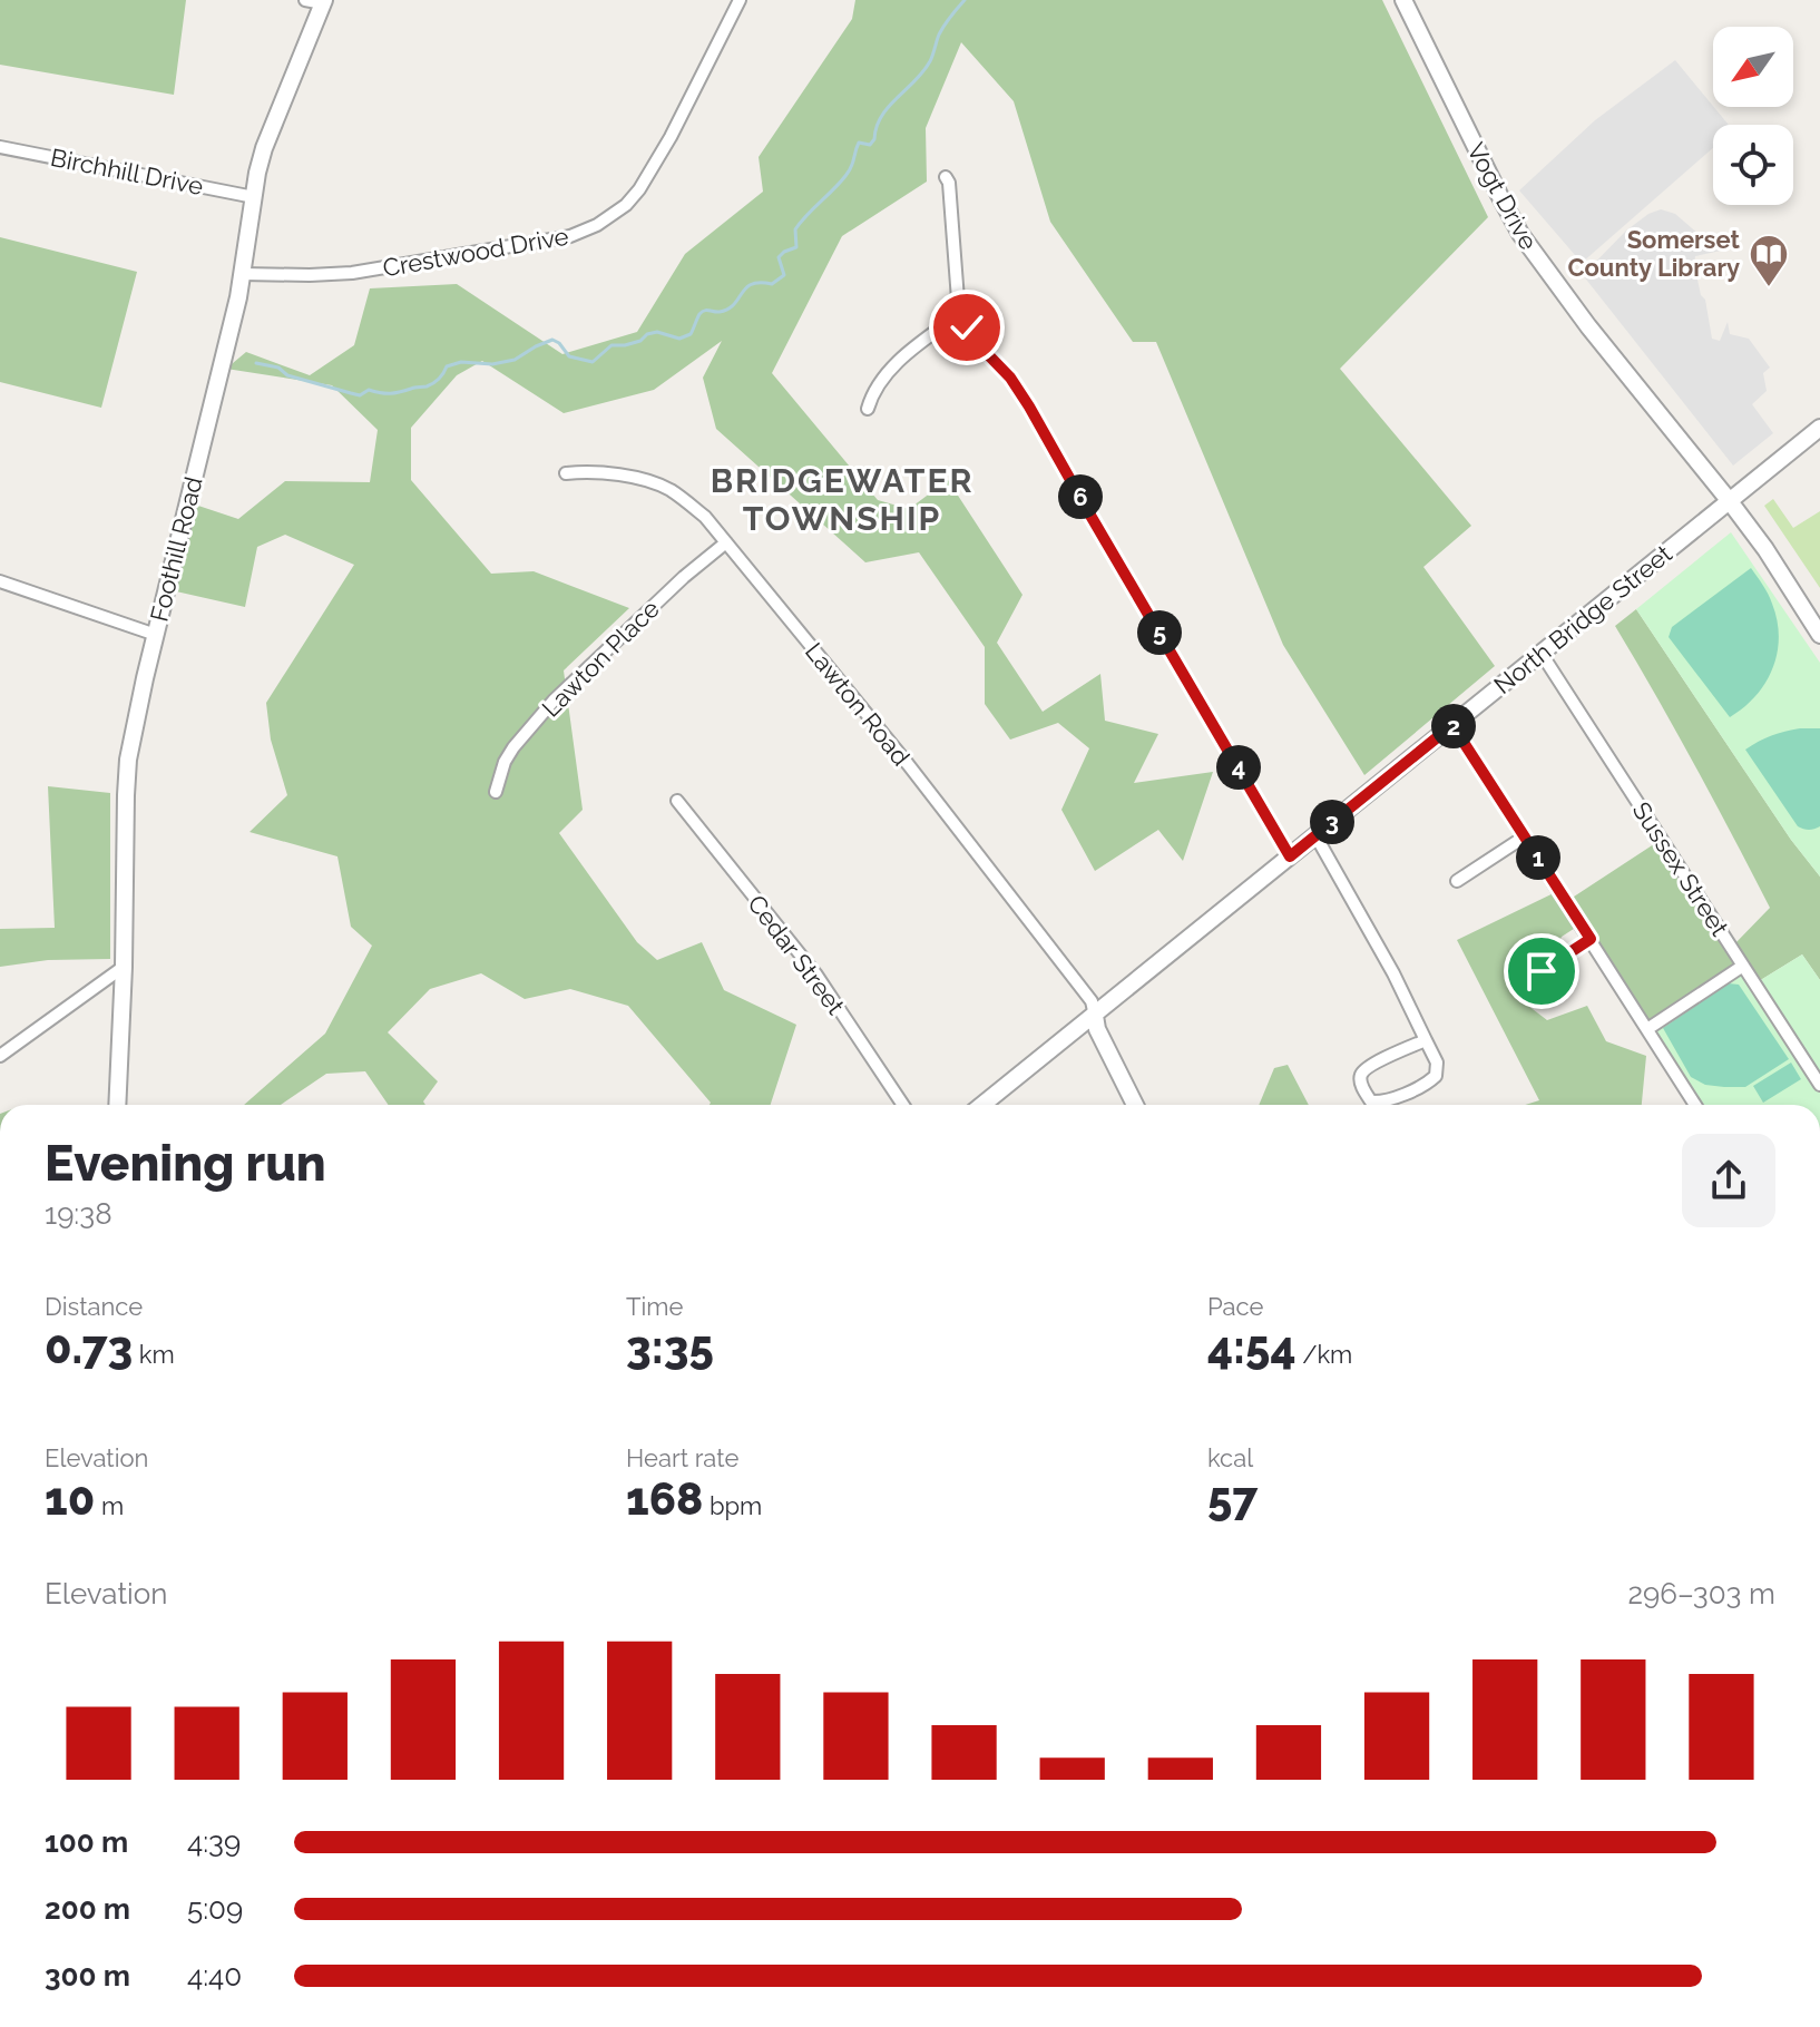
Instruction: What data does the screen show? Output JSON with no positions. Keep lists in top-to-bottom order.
{
  "streets": {
    "street": [
      "Birchhill Drive",
      "Vogt Drive",
      "Crestwood Drive",
      "Foothill Road",
      "North Bridge Street",
      "Lawton Place",
      "Lawton Road",
      "Sussex Street",
      "Cedar Street"
    ]
  },
  "crossings": [
    ["Birchhill Drive", "Foothill Road"],
    ["Vogt Drive", "North Bridge Street"],
    ["Crestwood Drive", "Foothill Road"],
    ["North Bridge Street", "Lawton Road"],
    ["North Bridge Street", "Sussex Street"],
    ["Lawton Place", "Lawton Road"]
  ],
  "districts": ["BRIDGEWATER TOWNSHIP"],
  "places": {
    "library": ["Somerset County Library"]
  },
  "north": "bottom left",
  "page": {
    "pins": [
      "6",
      "5",
      "2",
      "4",
      "3",
      "1"
    ],
    "heading": ["Evening run", "19:38"],
    "stats": [
      ["Distance", "0.73 km"],
      ["Time", "3:35"],
      ["Pace", "4:54 /km"],
      ["Elevation", "10 m"],
      ["Heart rate", "168 bpm"],
      ["kcal", "57"]
    ],
    "chart": ["Elevation", "296–303 m"],
    "list": [
      {
        "name": "100 m",
        "note": "4:39"
      },
      {
        "name": "200 m",
        "note": "5:09"
      },
      {
        "name": "300 m",
        "note": "4:40"
      }
    ]
  }
}
